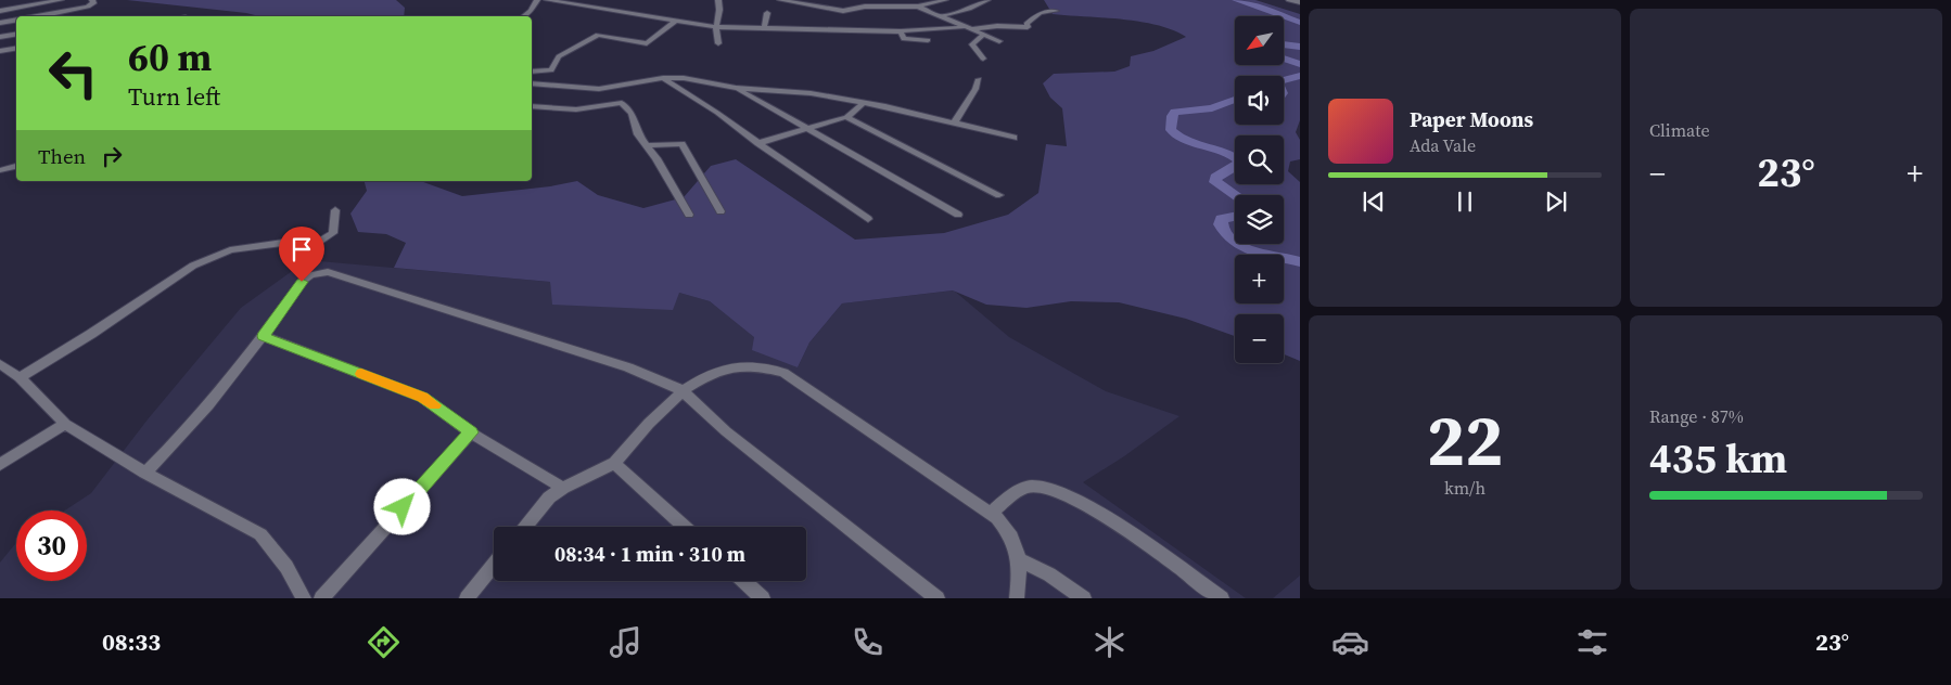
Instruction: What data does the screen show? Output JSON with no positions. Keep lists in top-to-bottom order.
{
  "north": "bottom left",
  "page": {
    "tile": [
      "Climate",
      ["22", "km/h"],
      ["Range · 87%", "435 km"]
    ],
    "map_buttons": ["+", "−"],
    "turn": ["60 m", "Turn left"],
    "song": ["Paper Moons", "Ada Vale"],
    "then": "Then",
    "heat": ["−", "23°", "+"],
    "limit": "30",
    "trip": "08:34 · 1 min · 310 m",
    "tabs": ["08:33", "23°"]
  }
}
